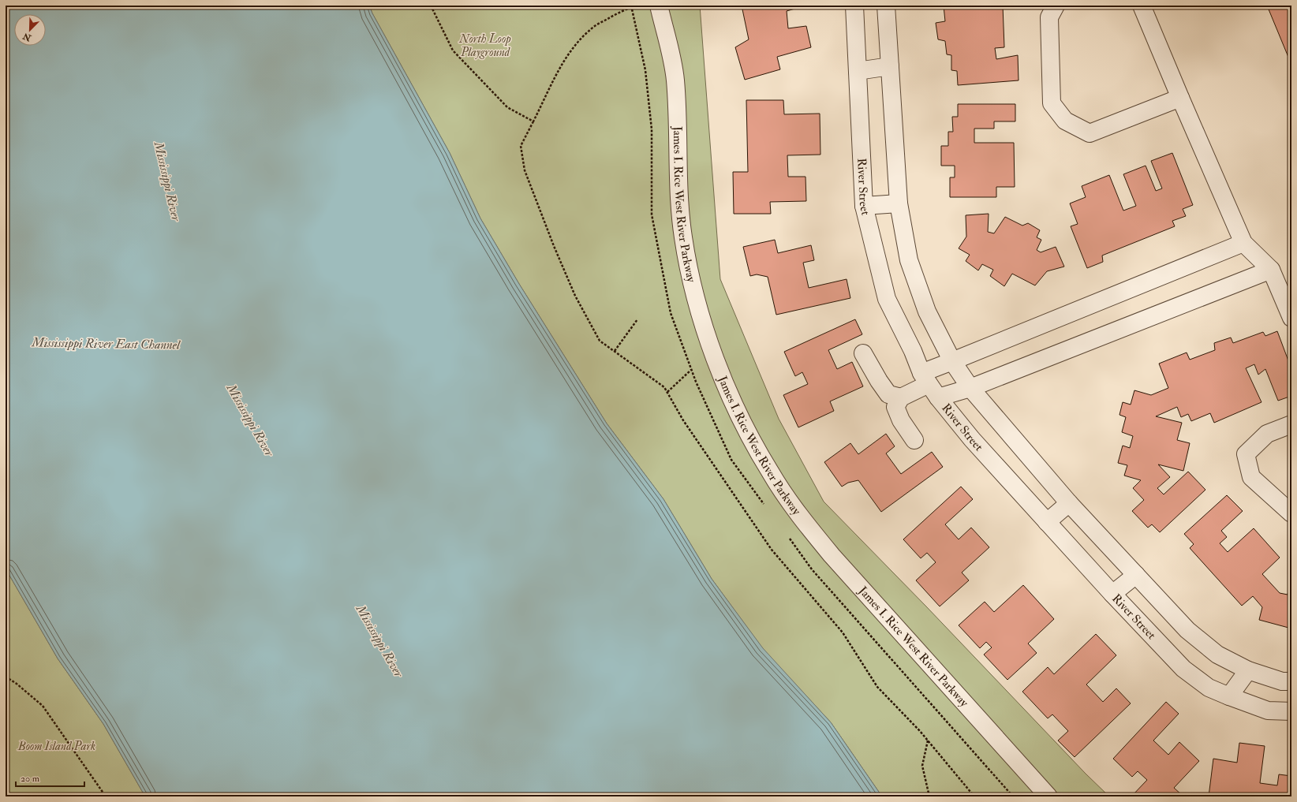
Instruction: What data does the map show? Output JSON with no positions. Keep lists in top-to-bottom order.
{
  "streets": {
    "street": ["River Street", "James I. Rice West River Parkway"]
  },
  "water": ["Mississippi River", "Mississippi River East Channel"],
  "parks": ["North Loop Playground", "Boom Island Park"],
  "scale_bar": "20 m",
  "north": "bottom left"
}
